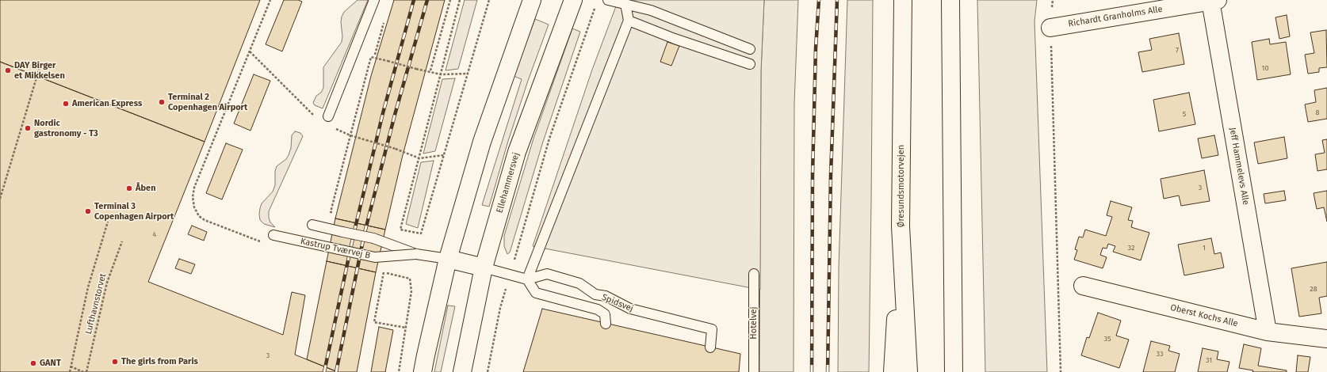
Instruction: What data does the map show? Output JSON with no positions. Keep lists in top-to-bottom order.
{
  "streets": {
    "main road": [
      "Richardt Granholms Alle",
      "Jeff Hammelevs Alle",
      "Ellehammersvej",
      "Øresundsmotorvejen",
      "Oberst Kochs Alle"
    ],
    "lane": ["Kastrup Tværvej B", "Spidsvej", "Hotelvej"],
    "path": ["Lufthavnstorvet"]
  },
  "crossings": [
    ["Richardt Granholms Alle", "Jeff Hammelevs Alle"],
    ["Jeff Hammelevs Alle", "Oberst Kochs Alle"]
  ],
  "places": [
    "DAY Birger et Mikkelsen",
    "Terminal 2 Copenhagen Airport",
    "American Express",
    "Nordic gastronomy - T3",
    "Åben",
    "Terminal 3 Copenhagen Airport",
    "The girls from Paris",
    "GANT"
  ],
  "house_numbers": [
    "7",
    "10",
    "8",
    "5",
    "3",
    "4",
    "32",
    "1",
    "28",
    "35",
    "33",
    "3",
    "31"
  ]
}
